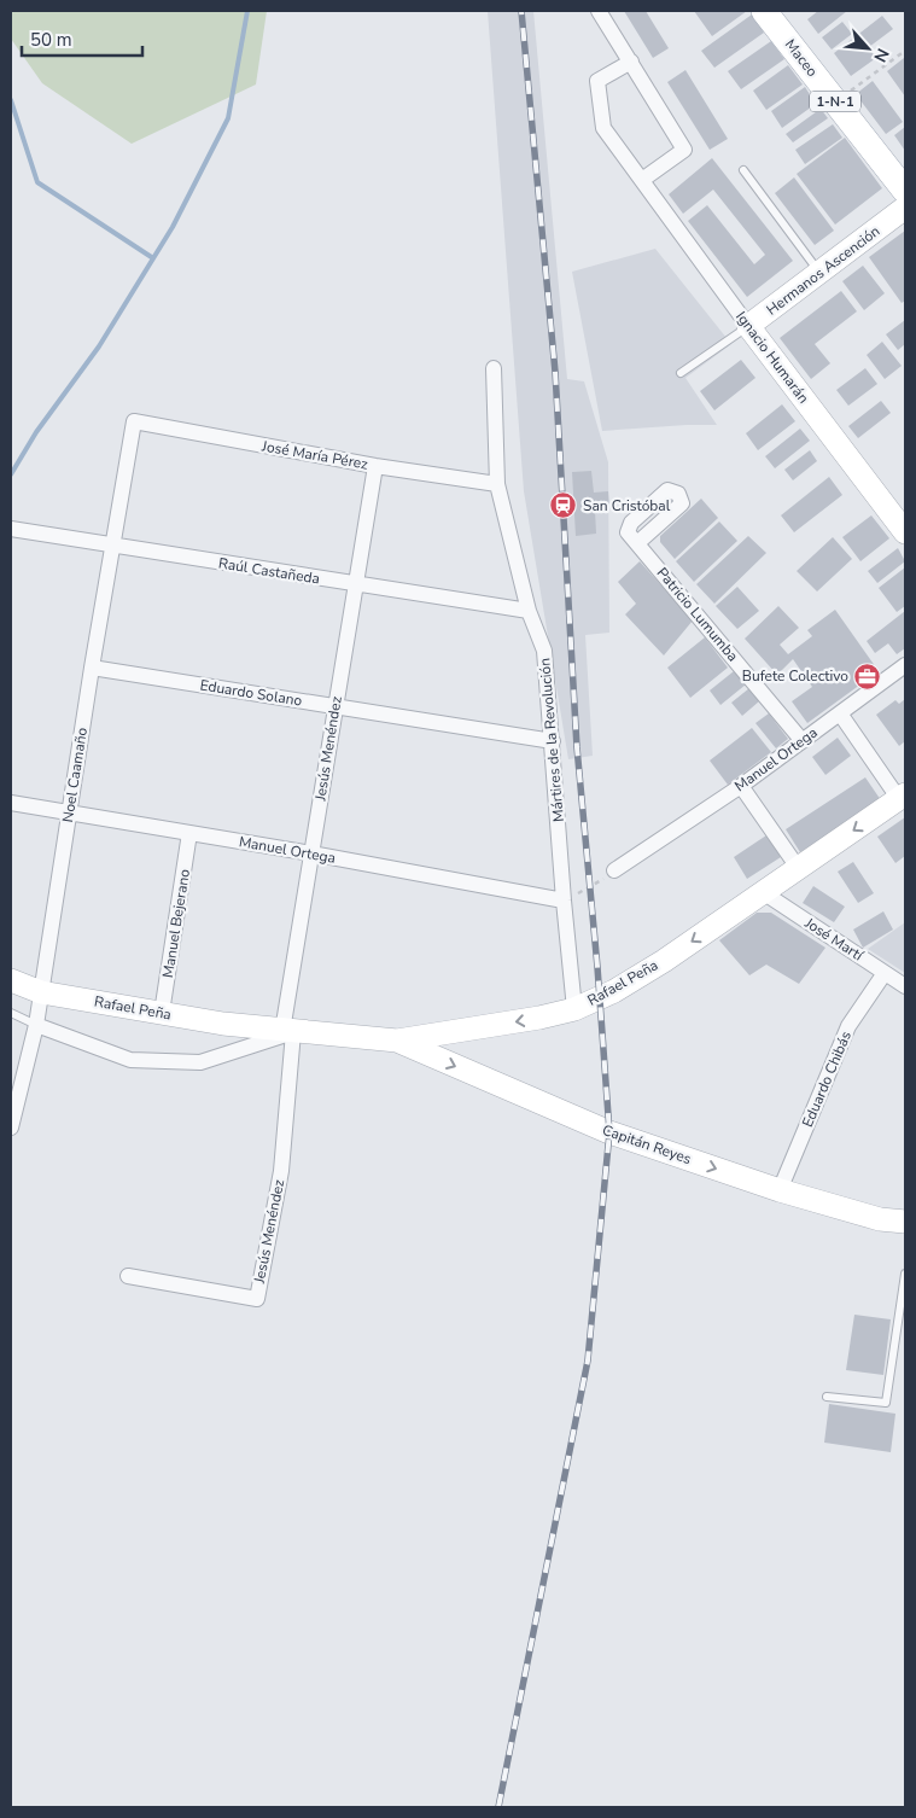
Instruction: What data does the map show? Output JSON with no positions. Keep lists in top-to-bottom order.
{
  "streets": {
    "main road": ["Maceo", "1-N-1"],
    "street": [
      "Hermanos Ascención",
      "Ignacio Humarán",
      "José María Pérez",
      "Raúl Castañeda",
      "Patricio Lumumba",
      "Eduardo Solano",
      "Mártires de la Revolución",
      "Jesús Menéndez",
      "Manuel Ortega",
      "Noel Caamaño",
      "Manuel Bejerano",
      "José Martí",
      "Rafael Peña",
      "Eduardo Chibás",
      "Capitán Reyes"
    ]
  },
  "crossings": [
    ["Hermanos Ascención", "Ignacio Humarán"],
    ["José María Pérez", "Mártires de la Revolución"],
    ["José María Pérez", "Jesús Menéndez"],
    ["José María Pérez", "Noel Caamaño"],
    ["Raúl Castañeda", "Mártires de la Revolución"],
    ["Raúl Castañeda", "Jesús Menéndez"],
    ["Raúl Castañeda", "Noel Caamaño"],
    ["Patricio Lumumba", "Manuel Ortega"],
    ["Eduardo Solano", "Mártires de la Revolución"],
    ["Eduardo Solano", "Jesús Menéndez"],
    ["Eduardo Solano", "Noel Caamaño"],
    ["Mártires de la Revolución", "Manuel Ortega"],
    ["Mártires de la Revolución", "Rafael Peña"],
    ["Jesús Menéndez", "Manuel Ortega"],
    ["Jesús Menéndez", "Rafael Peña"],
    ["Manuel Ortega", "Noel Caamaño"],
    ["Manuel Ortega", "Manuel Bejerano"],
    ["Noel Caamaño", "Rafael Peña"],
    ["Manuel Bejerano", "Rafael Peña"],
    ["José Martí", "Rafael Peña"],
    ["José Martí", "Eduardo Chibás"],
    ["Rafael Peña", "Capitán Reyes"],
    ["Eduardo Chibás", "Capitán Reyes"]
  ],
  "one_way": ["Rafael Peña", "Capitán Reyes"],
  "places": {
    "station": ["San Cristóbal"],
    "office": ["Bufete Colectivo"]
  },
  "scale_bar": "50 m",
  "north": "bottom right"
}
